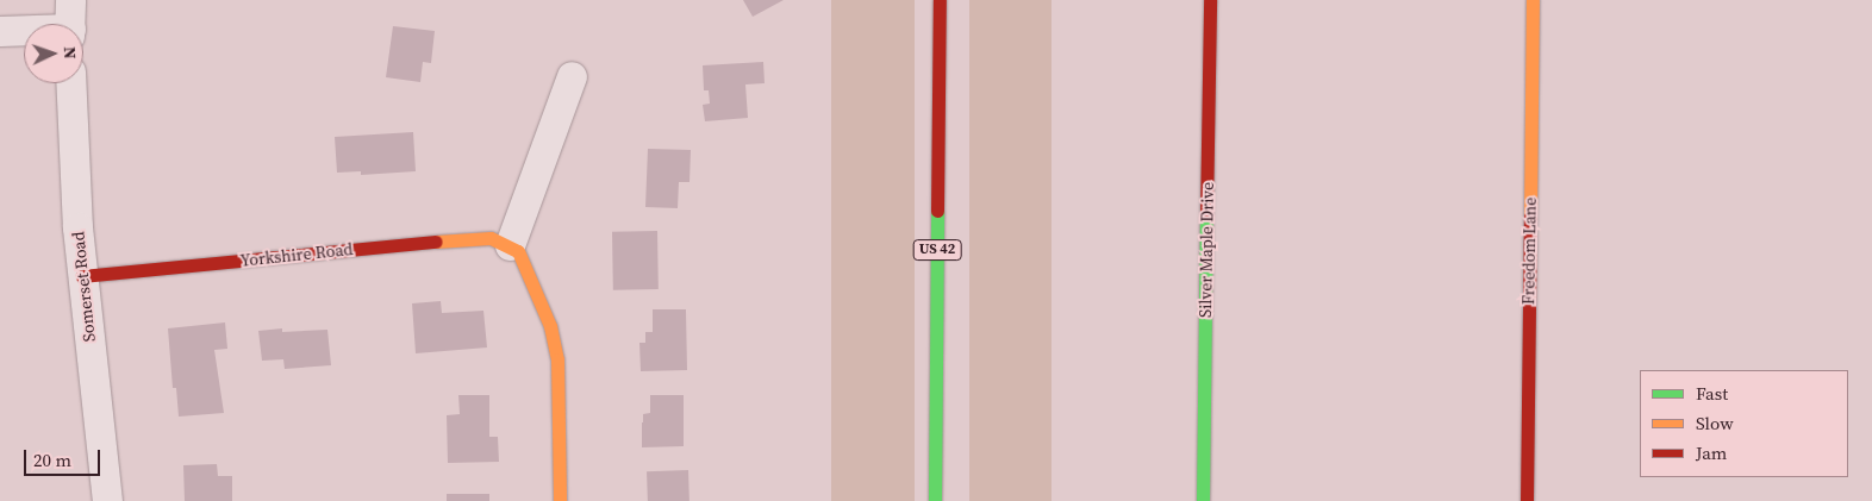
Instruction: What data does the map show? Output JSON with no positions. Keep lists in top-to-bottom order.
{
  "streets": {
    "main road": [
      "US 42",
      "Silver Maple Drive",
      "Freedom Lane",
      "Yorkshire Road"
    ],
    "street": ["Somerset Road"]
  },
  "crossings": [
    ["Yorkshire Road", "Somerset Road"]
  ],
  "legend": ["Fast", "Slow", "Jam"],
  "scale_bar": "20 m",
  "north": "right"
}
